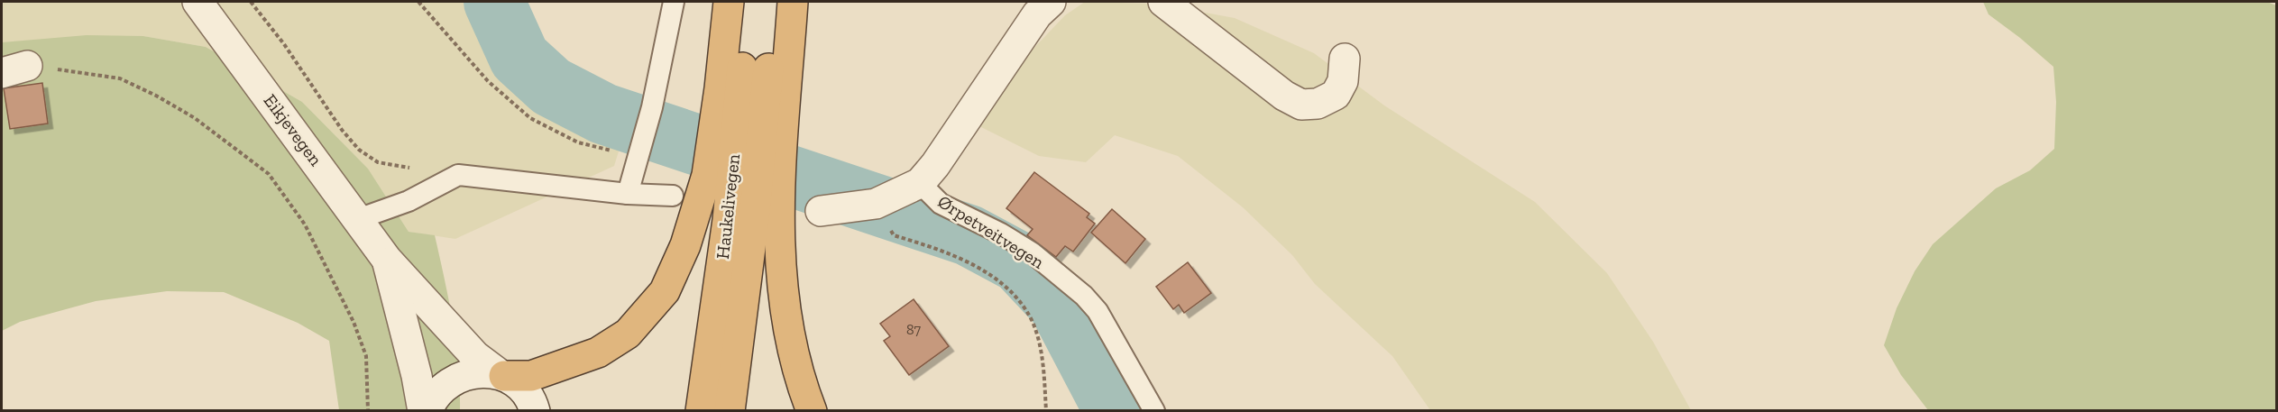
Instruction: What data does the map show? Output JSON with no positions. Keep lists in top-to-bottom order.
{
  "streets": {
    "highway": ["Haukelivegen"],
    "street": ["Eikjevegen", "Ørpetveitvegen"]
  },
  "house_numbers": ["87"]
}
